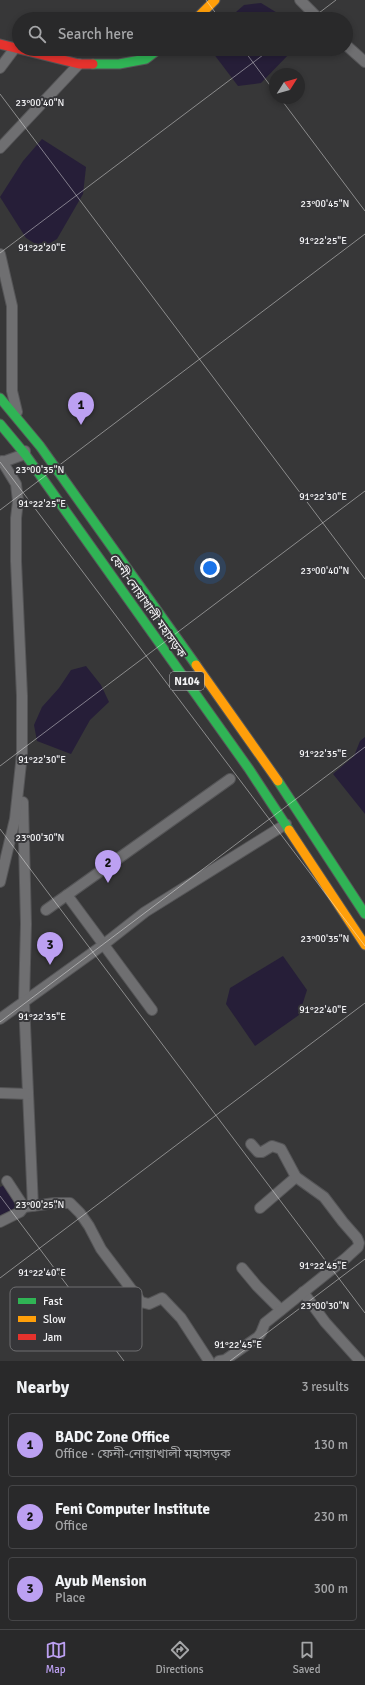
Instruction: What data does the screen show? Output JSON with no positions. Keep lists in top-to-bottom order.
{
  "streets": {
    "highway": ["ফেনী-নোয়াখালী মহাসড়ক", "N104"]
  },
  "legend": ["Fast", "Slow", "Jam"],
  "north": "top right",
  "page": {
    "search": "Search here",
    "pins": ["1", "2", "3"],
    "heading": ["Nearby", "3 results"],
    "list": [
      {
        "mark": "1",
        "name": "BADC Zone Office",
        "note": "Office · ফেনী-নোয়াখালী মহাসড়ক",
        "value": "130 m"
      },
      {
        "mark": "2",
        "name": "Feni Computer Institute",
        "note": "Office",
        "value": "230 m"
      },
      {
        "mark": "3",
        "name": "Ayub Mension",
        "note": "Place",
        "value": "300 m"
      }
    ],
    "nav": ["Map", "Directions", "Saved"]
  },
  "coordinates": [
    "23°00'40\"N",
    "23°00'45\"N",
    "91°22'25\"E",
    "91°22'20\"E",
    "23°00'35\"N",
    "91°22'30\"E",
    "91°22'35\"E",
    "23°00'30\"N",
    "91°22'40\"E",
    "23°00'25\"N",
    "91°22'45\"E"
  ]
}
